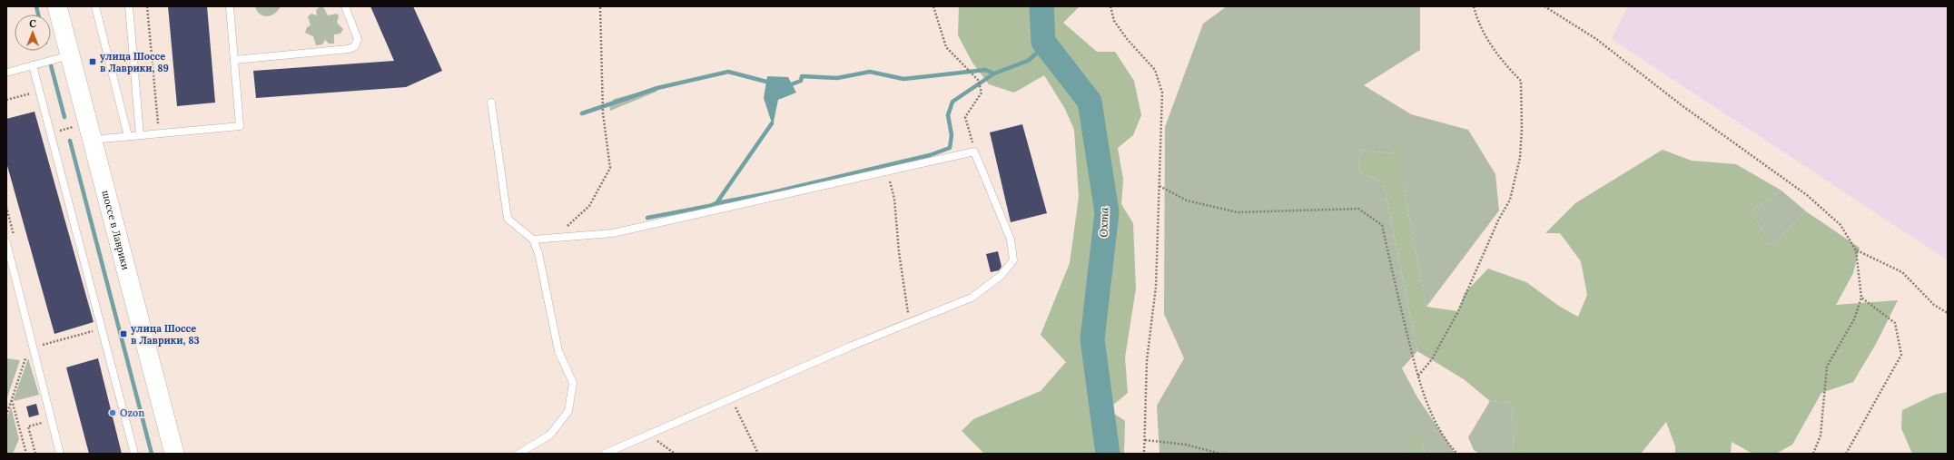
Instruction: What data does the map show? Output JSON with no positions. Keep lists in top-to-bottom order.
{
  "streets": {
    "street": ["шоссе в Лаврики"]
  },
  "water": ["Охта"],
  "places": {
    "transit": ["улица Шоссе в Лаврики, 89", "улица Шоссе в Лаврики, 83"],
    "other": ["Ozon"]
  },
  "north": "top"
}
